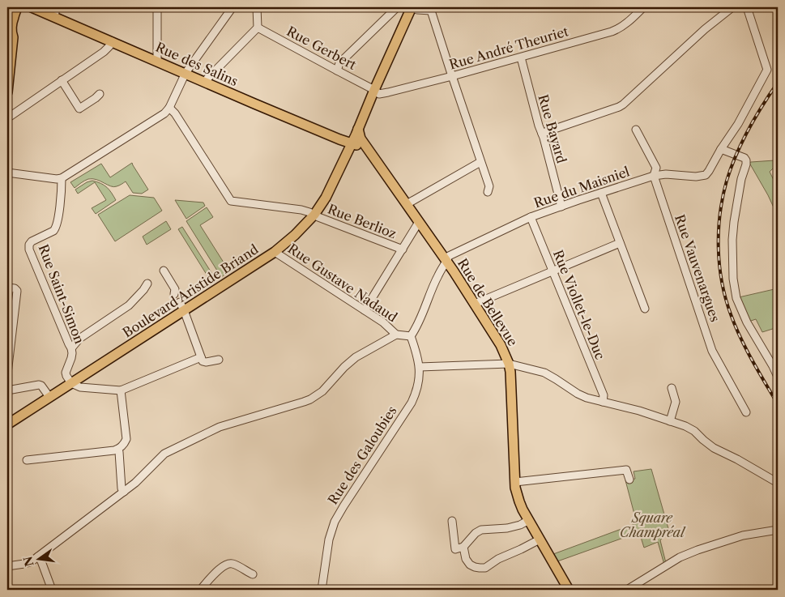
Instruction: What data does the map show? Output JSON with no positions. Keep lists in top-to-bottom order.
{
  "streets": {
    "main road": ["Rue des Salins", "Boulevard Aristide Briand", "Rue de Bellevue"],
    "street": [
      "Rue Gerbert",
      "Rue André Theuriet",
      "Rue Bayard",
      "Rue du Maisniel",
      "Rue Berlioz",
      "Rue Vauvenargues",
      "Rue Gustave Nadaud",
      "Rue Saint-Simon",
      "Rue Viollet-le-Duc",
      "Rue des Galoubies"
    ]
  },
  "crossings": [
    ["Rue Gerbert", "Rue André Theuriet"],
    ["Rue Gerbert", "Boulevard Aristide Briand"],
    ["Rue André Theuriet", "Rue Bayard"],
    ["Rue André Theuriet", "Boulevard Aristide Briand"],
    ["Rue des Salins", "Boulevard Aristide Briand"],
    ["Rue Bayard", "Rue du Maisniel"],
    ["Rue du Maisniel", "Rue Vauvenargues"],
    ["Rue du Maisniel", "Rue de Bellevue"],
    ["Rue du Maisniel", "Rue Viollet-le-Duc"],
    ["Rue Berlioz", "Boulevard Aristide Briand"],
    ["Rue Gustave Nadaud", "Boulevard Aristide Briand"],
    ["Boulevard Aristide Briand", "Rue Saint-Simon"],
    ["Boulevard Aristide Briand", "Rue de Bellevue"],
    ["Rue de Bellevue", "Rue Viollet-le-Duc"]
  ],
  "parks": ["Square Champréal"],
  "north": "left"
}
